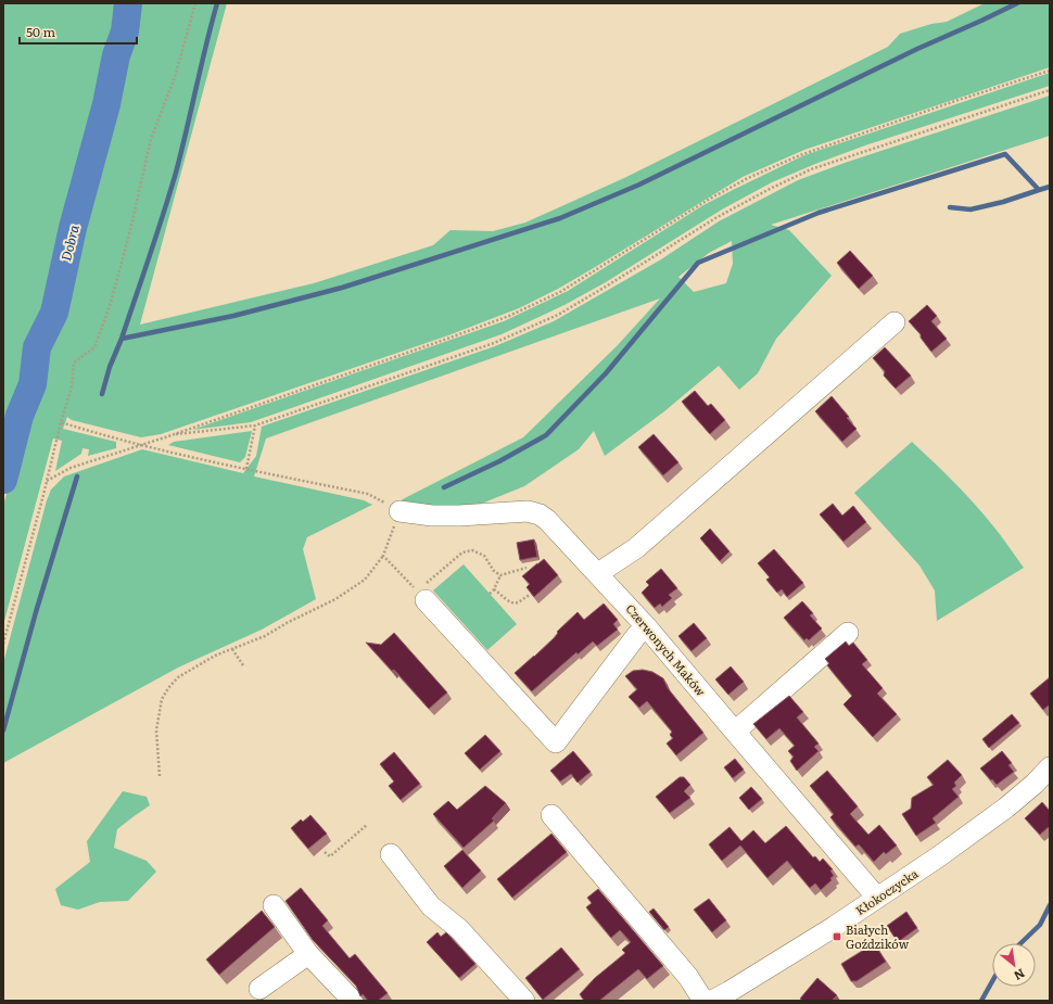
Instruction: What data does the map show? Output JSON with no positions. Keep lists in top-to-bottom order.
{
  "streets": {
    "street": ["Czerwonych Maków", "Kłokoczycka"]
  },
  "crossings": [
    ["Czerwonych Maków", "Kłokoczycka"]
  ],
  "water": ["Dobra"],
  "places": {
    "transit": ["Białych Goździków"]
  },
  "scale_bar": "50 m",
  "north": "bottom right"
}
